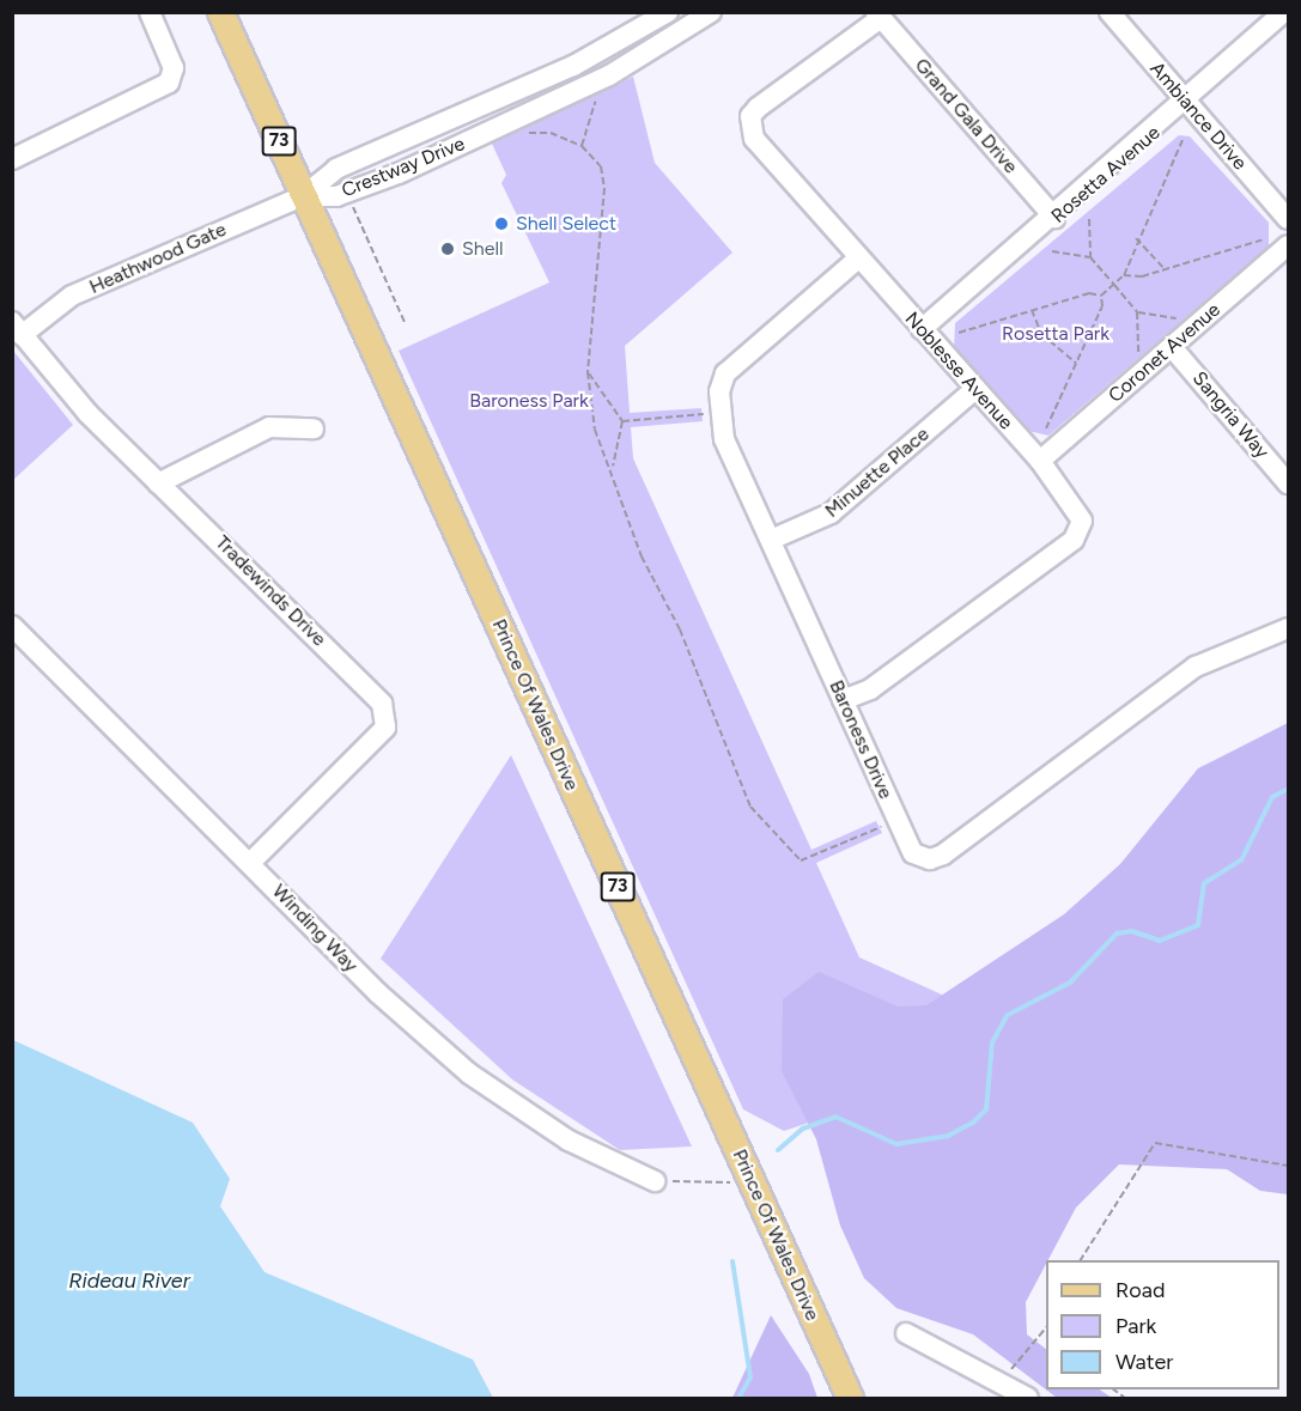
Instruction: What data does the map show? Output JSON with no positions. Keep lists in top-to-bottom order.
{
  "streets": {
    "main road": ["73", "Prince Of Wales Drive"],
    "street": [
      "Grand Gala Drive",
      "Ambiance Drive",
      "Crestway Drive",
      "Rosetta Avenue",
      "Heathwood Gate",
      "Coronet Avenue",
      "Noblesse Avenue",
      "Sangria Way",
      "Minuette Place",
      "Tradewinds Drive",
      "Baroness Drive",
      "Winding Way"
    ]
  },
  "crossings": [
    ["Grand Gala Drive", "Rosetta Avenue"],
    ["Grand Gala Drive", "Noblesse Avenue"],
    ["Ambiance Drive", "Rosetta Avenue"],
    ["Crestway Drive", "Heathwood Gate"],
    ["Crestway Drive", "Prince Of Wales Drive"],
    ["Rosetta Avenue", "Noblesse Avenue"],
    ["Heathwood Gate", "Tradewinds Drive"],
    ["Heathwood Gate", "Prince Of Wales Drive"],
    ["Coronet Avenue", "Noblesse Avenue"],
    ["Coronet Avenue", "Sangria Way"],
    ["Noblesse Avenue", "Minuette Place"],
    ["Noblesse Avenue", "Baroness Drive"],
    ["Minuette Place", "Baroness Drive"],
    ["Tradewinds Drive", "Winding Way"]
  ],
  "water": ["Rideau River"],
  "parks": ["Rosetta Park", "Baroness Park"],
  "places": ["Shell Select", "Shell"],
  "legend": ["Road", "Park", "Water"]
}
